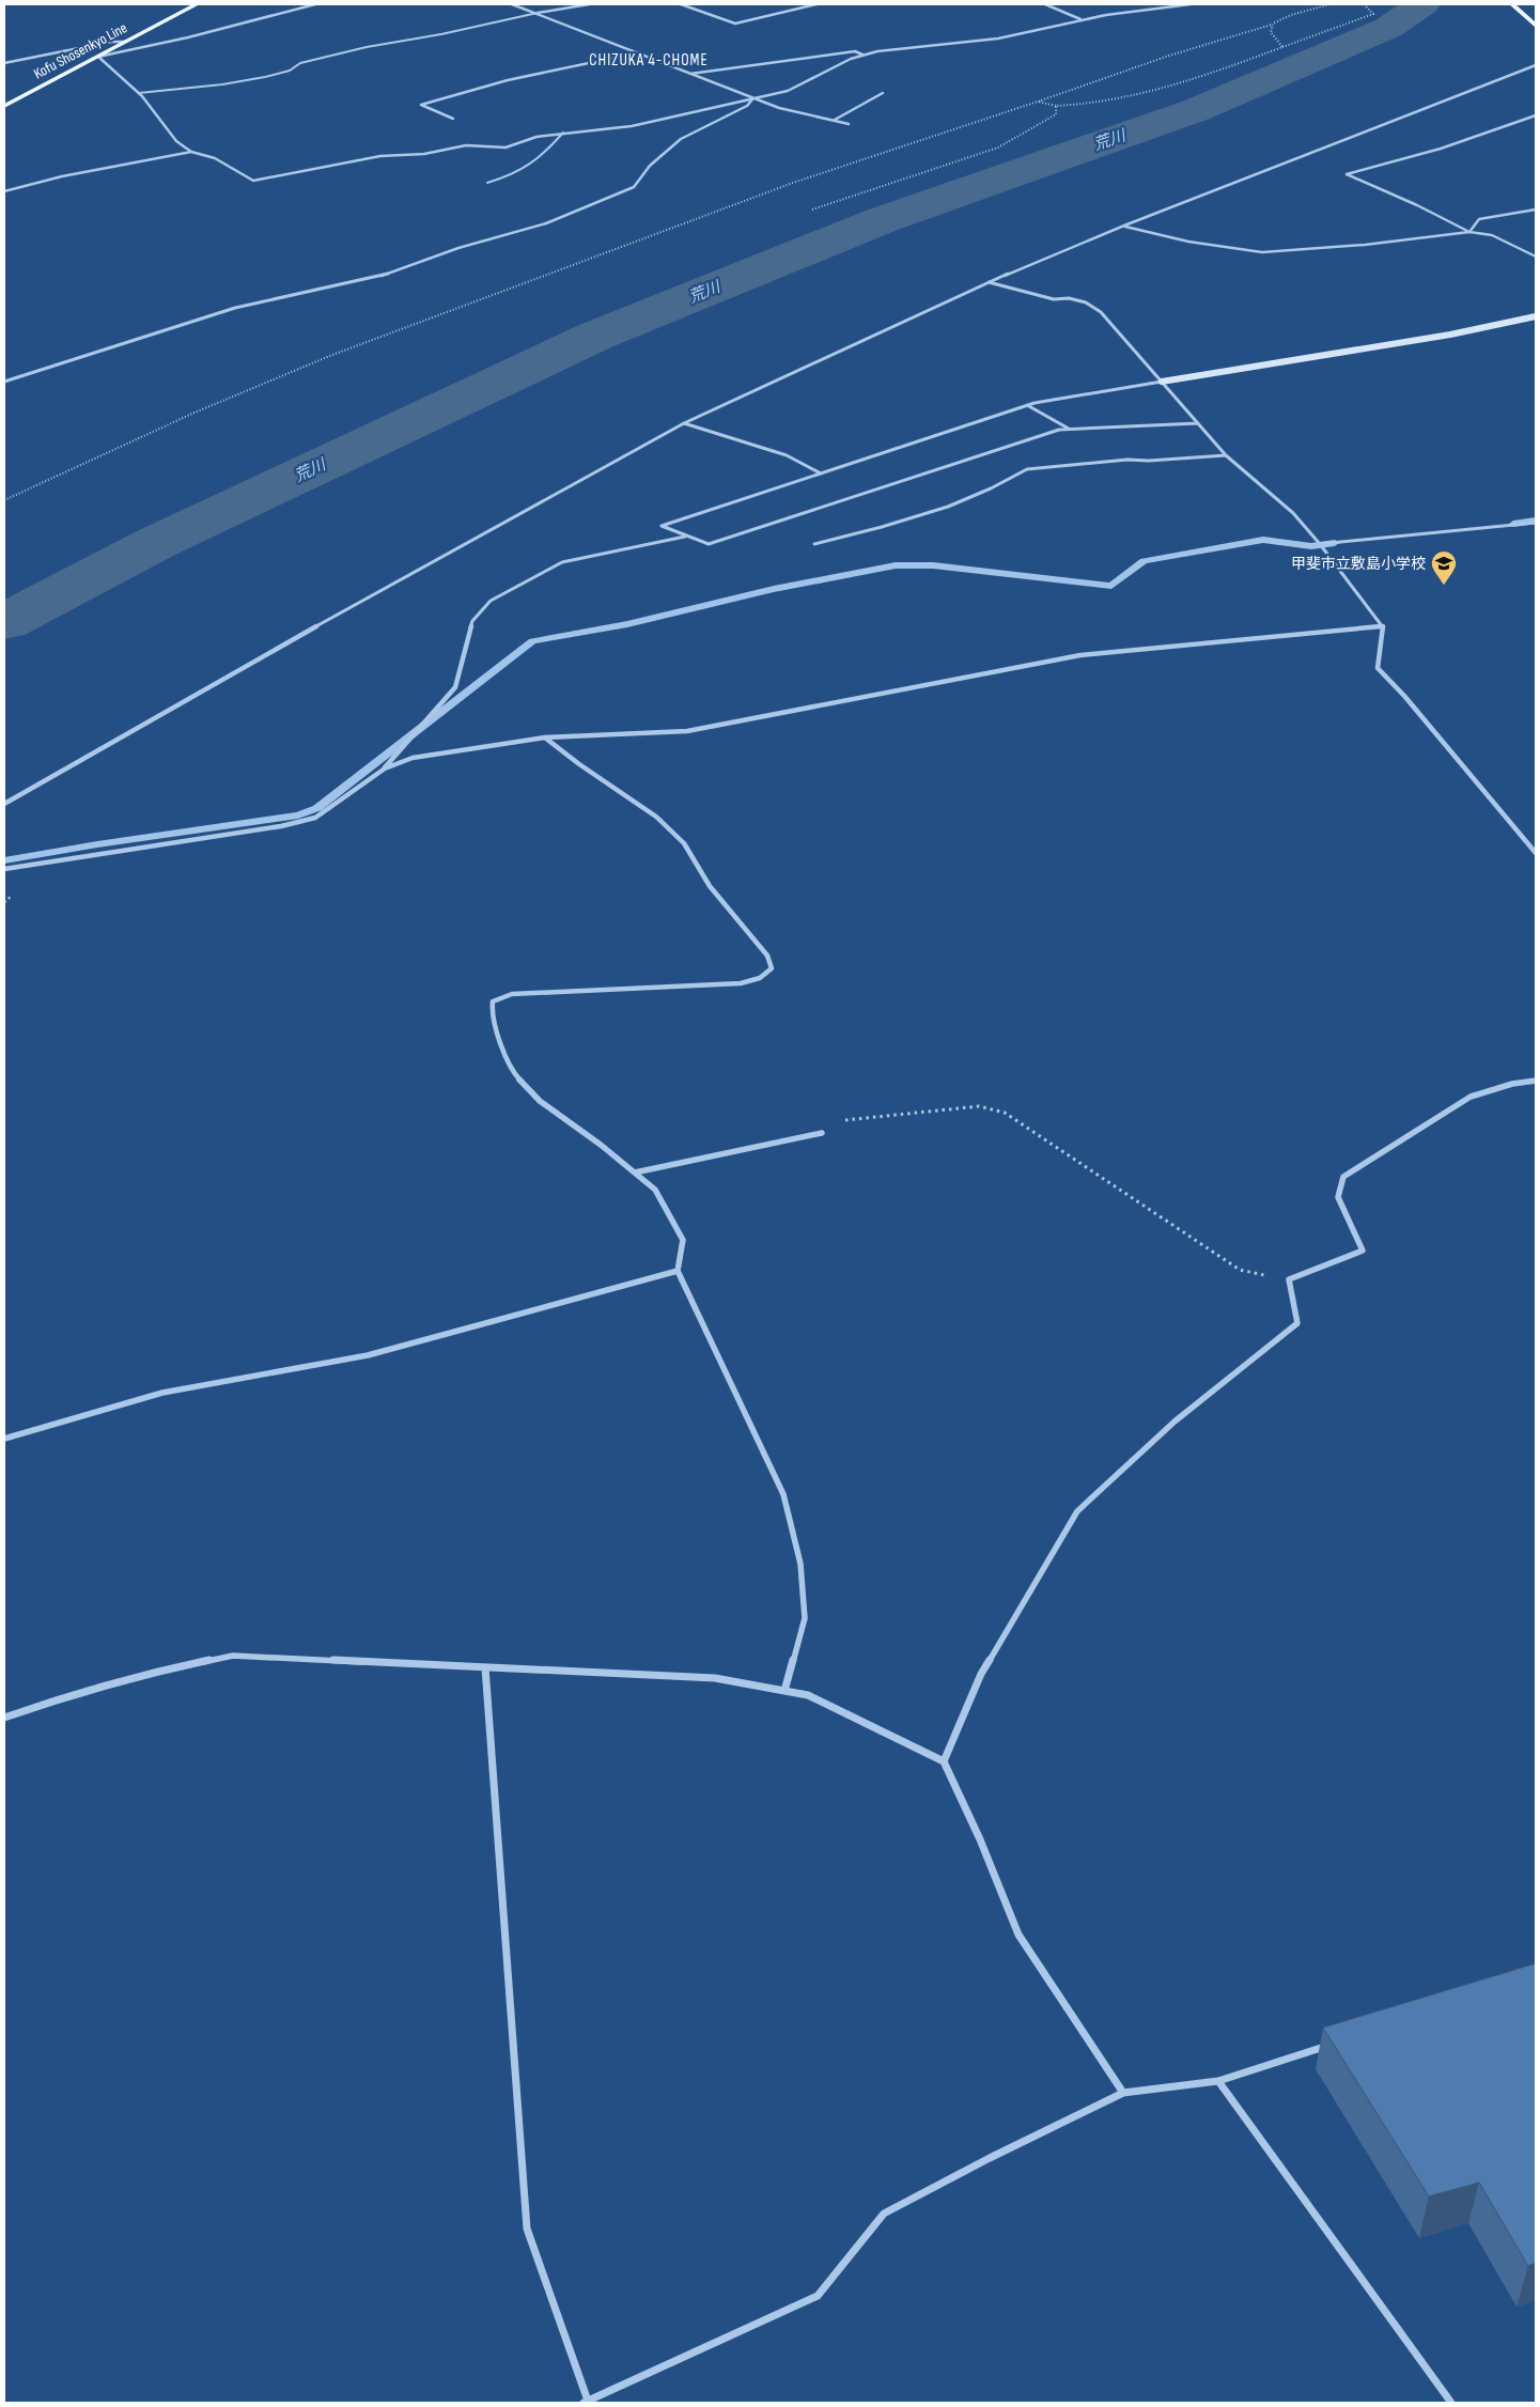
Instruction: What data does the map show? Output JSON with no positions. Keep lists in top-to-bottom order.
{
  "streets": {
    "main road": ["Kofu Shosenkyo Line"]
  },
  "districts": ["CHIZUKA 4-CHOME"],
  "water": ["荒川"],
  "places": {
    "school or university": ["甲斐市立敷島小学校"]
  }
}
